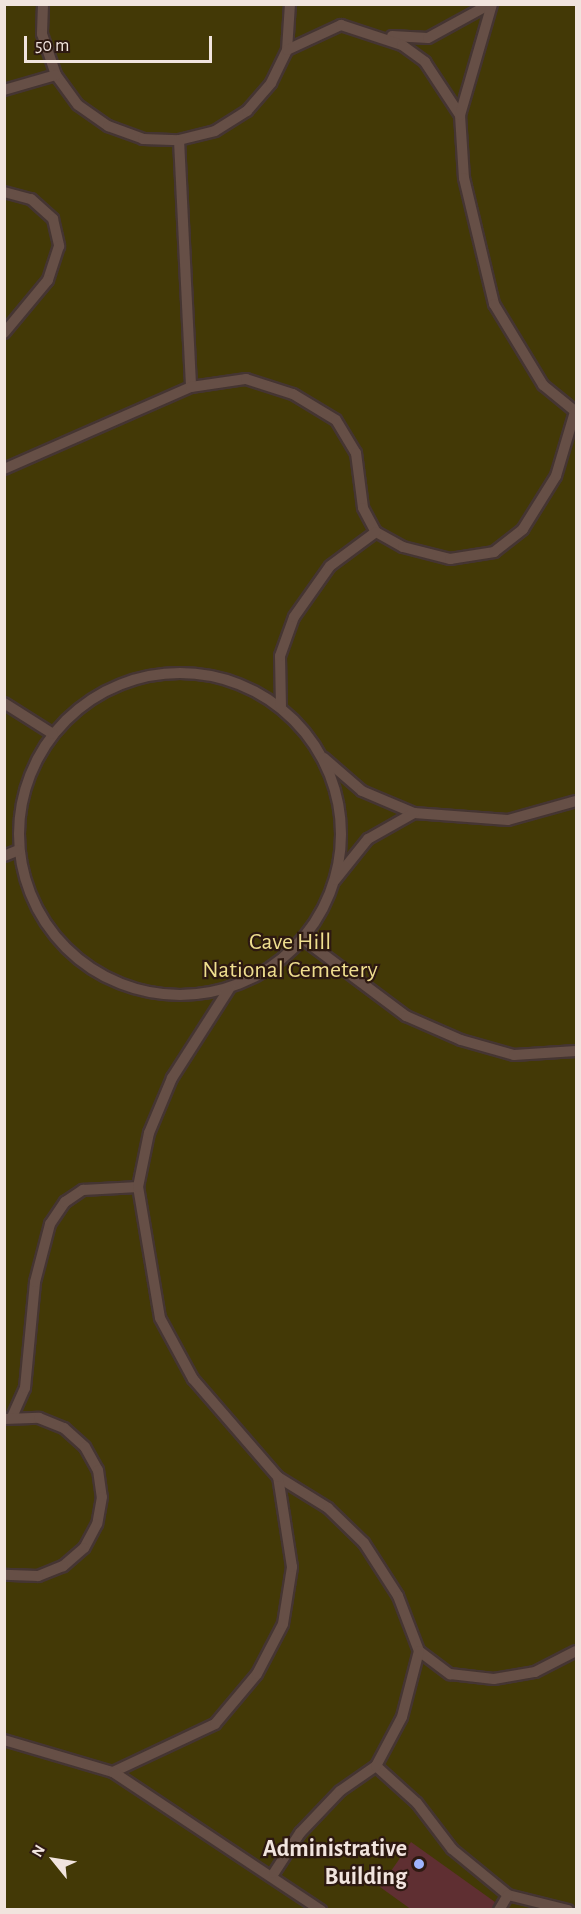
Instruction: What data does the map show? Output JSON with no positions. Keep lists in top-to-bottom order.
{
  "parks": ["Cave Hill National Cemetery"],
  "places": ["Administrative Building"],
  "scale_bar": "50 m",
  "north": "top left"
}
